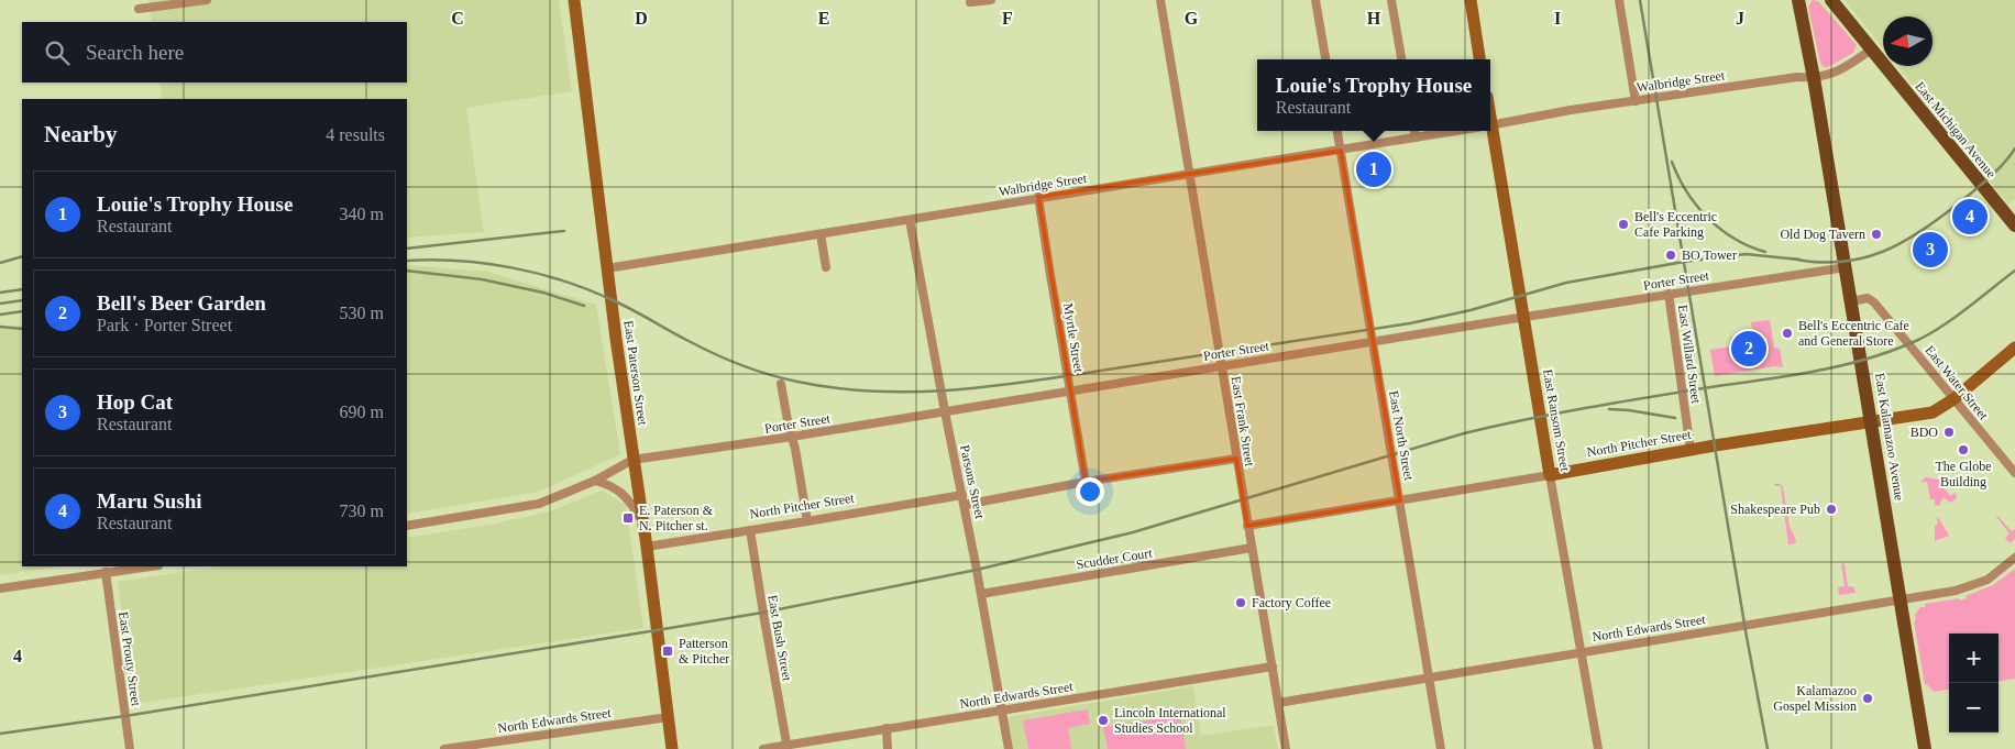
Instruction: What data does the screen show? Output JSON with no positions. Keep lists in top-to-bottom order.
{
  "streets": {
    "main road": ["East Michigan Avenue", "East Kalamazoo Avenue"],
    "street": [
      "Walbridge Street",
      "Porter Street",
      "Myrtle Street",
      "East Willard Street",
      "East Paterson Street",
      "East Water Street",
      "East Ransom Street",
      "East Frank Street",
      "East North Street",
      "North Pitcher Street",
      "Parsons Street",
      "Scudder Court",
      "North Edwards Street",
      "East Bush Street",
      "East Prouty Street"
    ]
  },
  "crossings": [
    ["Walbridge Street", "East Michigan Avenue"],
    ["Walbridge Street", "Myrtle Street"],
    ["Walbridge Street", "East Paterson Street"],
    ["Walbridge Street", "East Frank Street"],
    ["Walbridge Street", "East North Street"],
    ["Walbridge Street", "East Kalamazoo Avenue"],
    ["Walbridge Street", "Parsons Street"],
    ["Porter Street", "Myrtle Street"],
    ["Porter Street", "East Willard Street"],
    ["Porter Street", "East Paterson Street"],
    ["Porter Street", "East Ransom Street"],
    ["Porter Street", "East Frank Street"],
    ["Porter Street", "East North Street"],
    ["Porter Street", "East Kalamazoo Avenue"],
    ["Porter Street", "Parsons Street"],
    ["East Willard Street", "North Pitcher Street"],
    ["East Paterson Street", "North Pitcher Street"],
    ["East Paterson Street", "North Edwards Street"],
    ["East Water Street", "East Kalamazoo Avenue"],
    ["East Water Street", "North Pitcher Street"],
    ["East Ransom Street", "North Pitcher Street"],
    ["East Ransom Street", "North Edwards Street"],
    ["East Frank Street", "North Pitcher Street"],
    ["East Frank Street", "Scudder Court"],
    ["East Frank Street", "North Edwards Street"],
    ["East North Street", "North Pitcher Street"],
    ["East North Street", "North Edwards Street"],
    ["East Kalamazoo Avenue", "North Pitcher Street"],
    ["East Kalamazoo Avenue", "North Edwards Street"],
    ["North Pitcher Street", "Parsons Street"],
    ["North Pitcher Street", "East Bush Street"],
    ["Parsons Street", "Scudder Court"],
    ["Parsons Street", "North Edwards Street"],
    ["North Edwards Street", "East Bush Street"]
  ],
  "places": {
    "other": [
      "Bell's Eccentric Cafe Parking",
      "Old Dog Tavern",
      "BO Tower",
      "Bell's Eccentric Cafe and General Store",
      "BDO",
      "The Globe Building",
      "Shakespeare Pub",
      "Factory Coffee",
      "Kalamazoo Gospel Mission",
      "Lincoln International Studies School"
    ],
    "transit": ["E. Paterson & N. Pitcher st.", "Patterson & Pitcher"]
  },
  "north": "left",
  "page": {
    "search": "Search here",
    "popup": ["Louie's Trophy House", "Restaurant"],
    "heading": ["Nearby", "4 results"],
    "pins": [
      "1",
      "4",
      "3",
      "2"
    ],
    "list": [
      {
        "mark": "1",
        "name": "Louie's Trophy House",
        "note": "Restaurant",
        "value": "340 m"
      },
      {
        "mark": "2",
        "name": "Bell's Beer Garden",
        "note": "Park · Porter Street",
        "value": "530 m"
      },
      {
        "mark": "3",
        "name": "Hop Cat",
        "note": "Restaurant",
        "value": "690 m"
      },
      {
        "mark": "4",
        "name": "Maru Sushi",
        "note": "Restaurant",
        "value": "730 m"
      }
    ],
    "map_buttons": ["+", "−"]
  },
  "grid": {
    "columns": [
      "C",
      "D",
      "E",
      "F",
      "G",
      "H",
      "I",
      "J"
    ],
    "rows": ["4"]
  }
}
